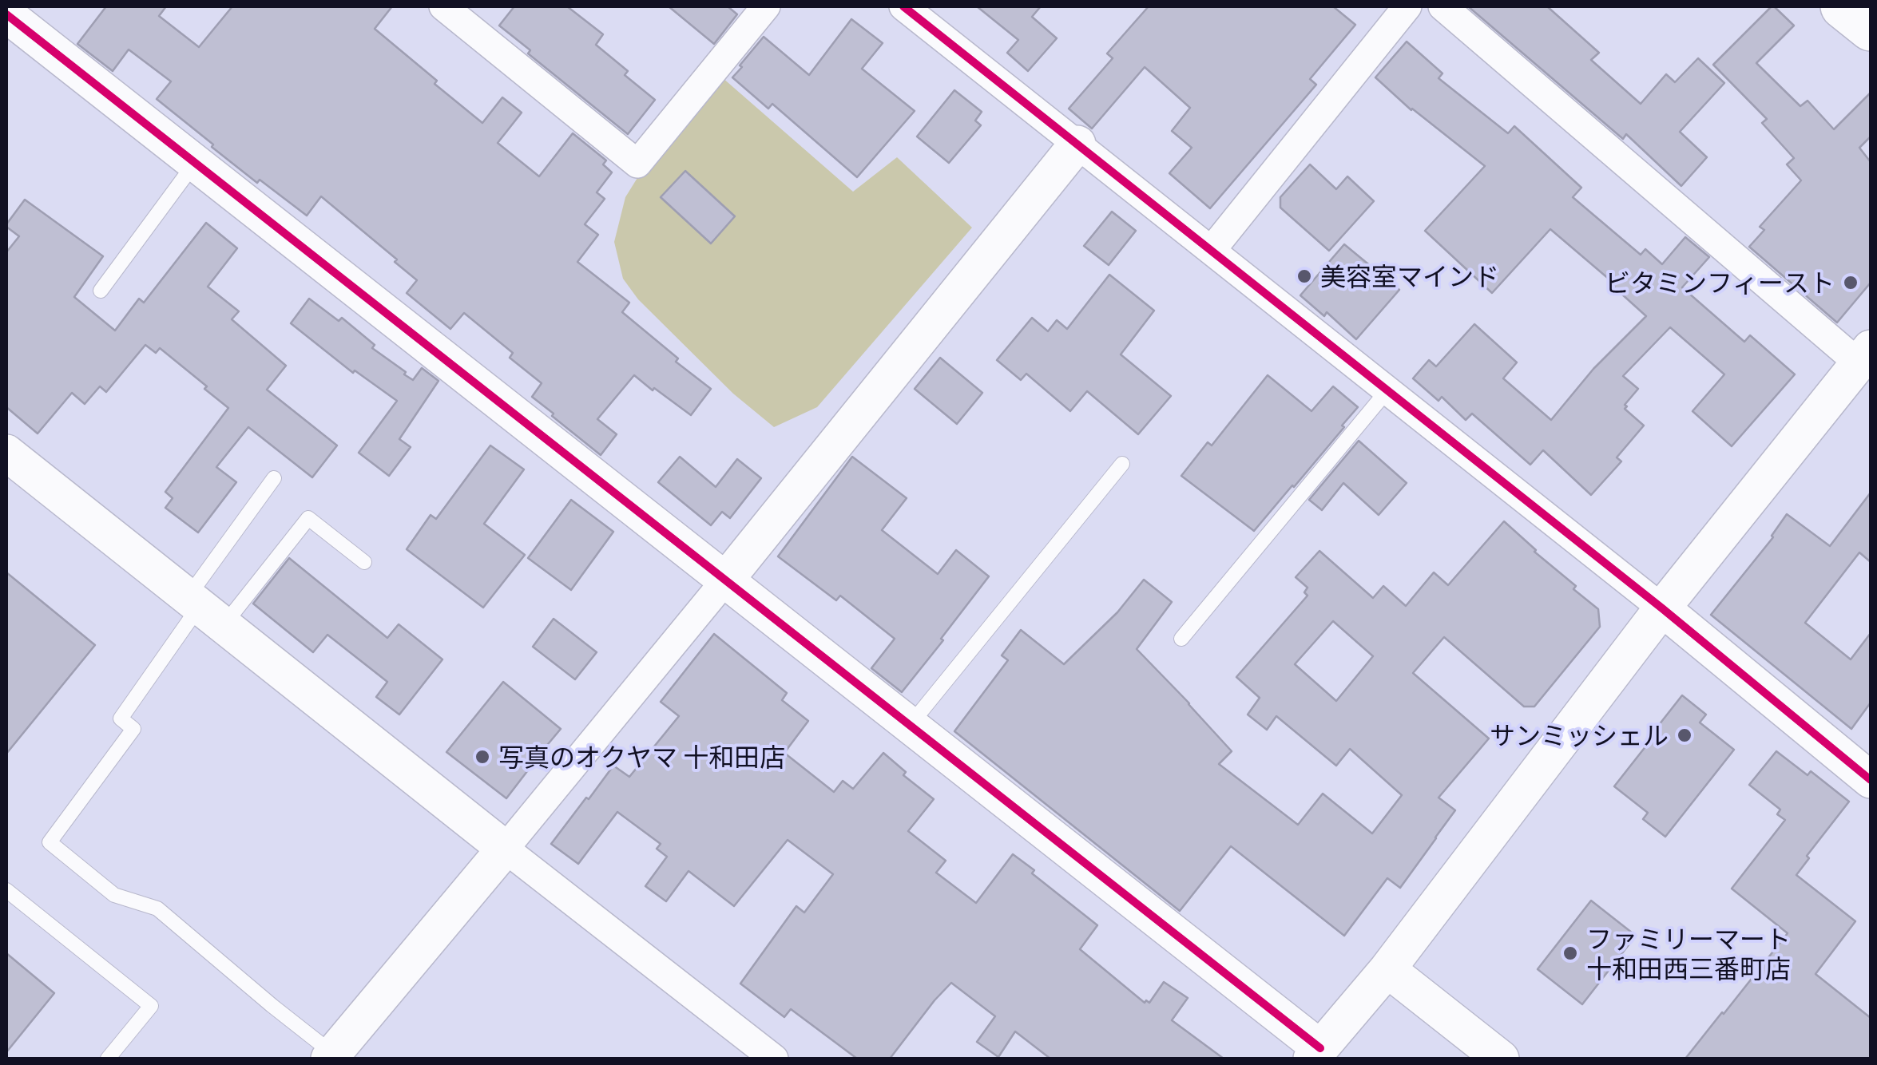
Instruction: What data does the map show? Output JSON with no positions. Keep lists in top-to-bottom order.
{
  "places": [
    "美容室マインド",
    "ビタミンフィースト",
    "サンミッシェル",
    "写真のオクヤマ 十和田店",
    "ファミリーマート 十和田西三番町店"
  ]
}
